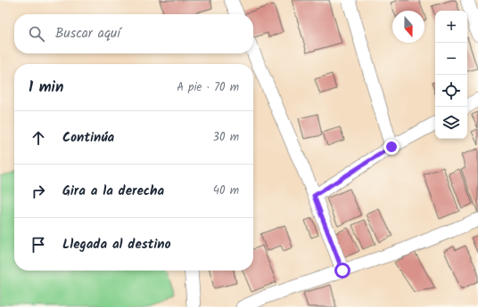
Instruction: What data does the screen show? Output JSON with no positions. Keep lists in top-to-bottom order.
{
  "north": "bottom",
  "page": {
    "map_buttons": ["+", "−"],
    "search": "Buscar aquí",
    "heading": ["1 min", "A pie · 70 m"],
    "list": [
      ["Continúa", "30 m"],
      ["Gira a la derecha", "40 m"],
      "Llegada al destino"
    ]
  }
}
